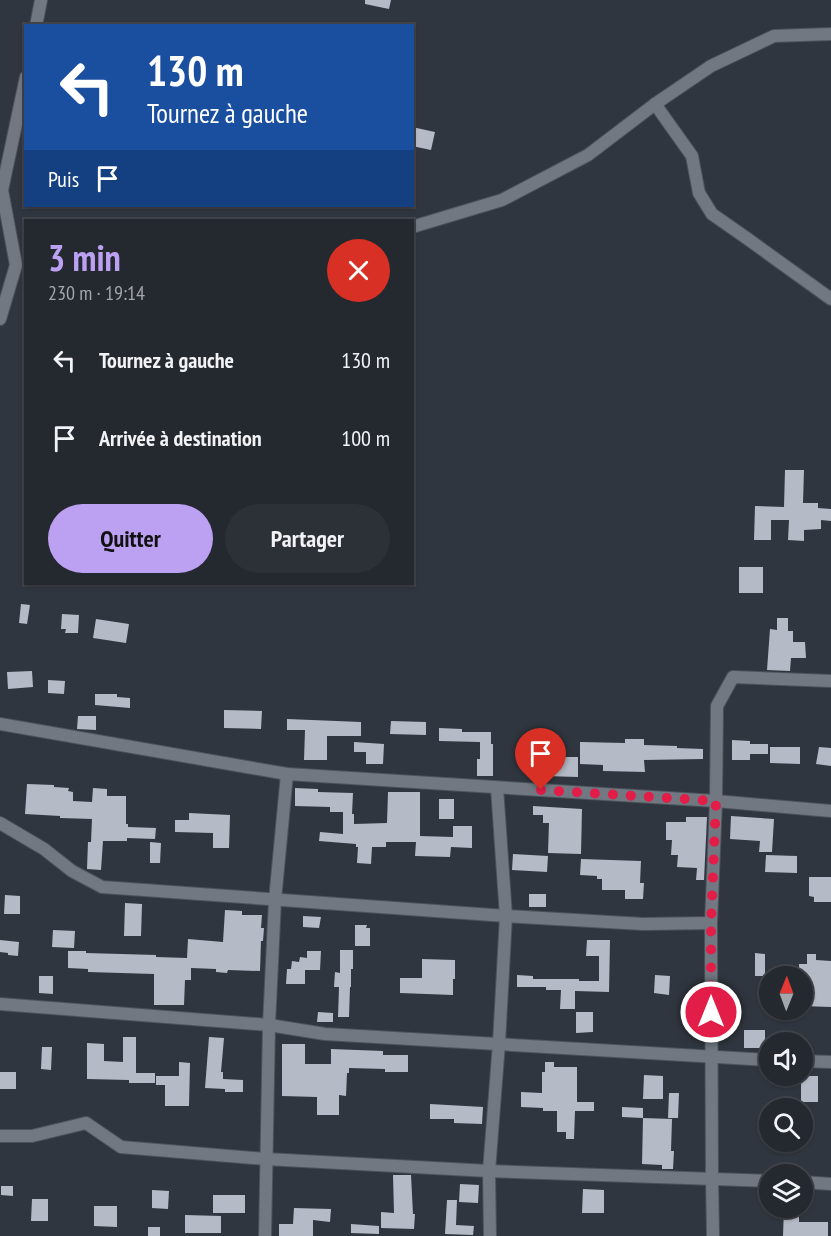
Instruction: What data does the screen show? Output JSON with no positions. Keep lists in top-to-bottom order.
{
  "north": "top",
  "page": {
    "turn": ["130 m", "Tournez à gauche"],
    "then": "Puis",
    "heading": ["3 min", "230 m · 19:14"],
    "list": [
      {
        "name": "Tournez à gauche",
        "value": "130 m"
      },
      {
        "name": "Arrivée à destination",
        "value": "100 m"
      }
    ],
    "buttons": ["Quitter", "Partager"]
  }
}
